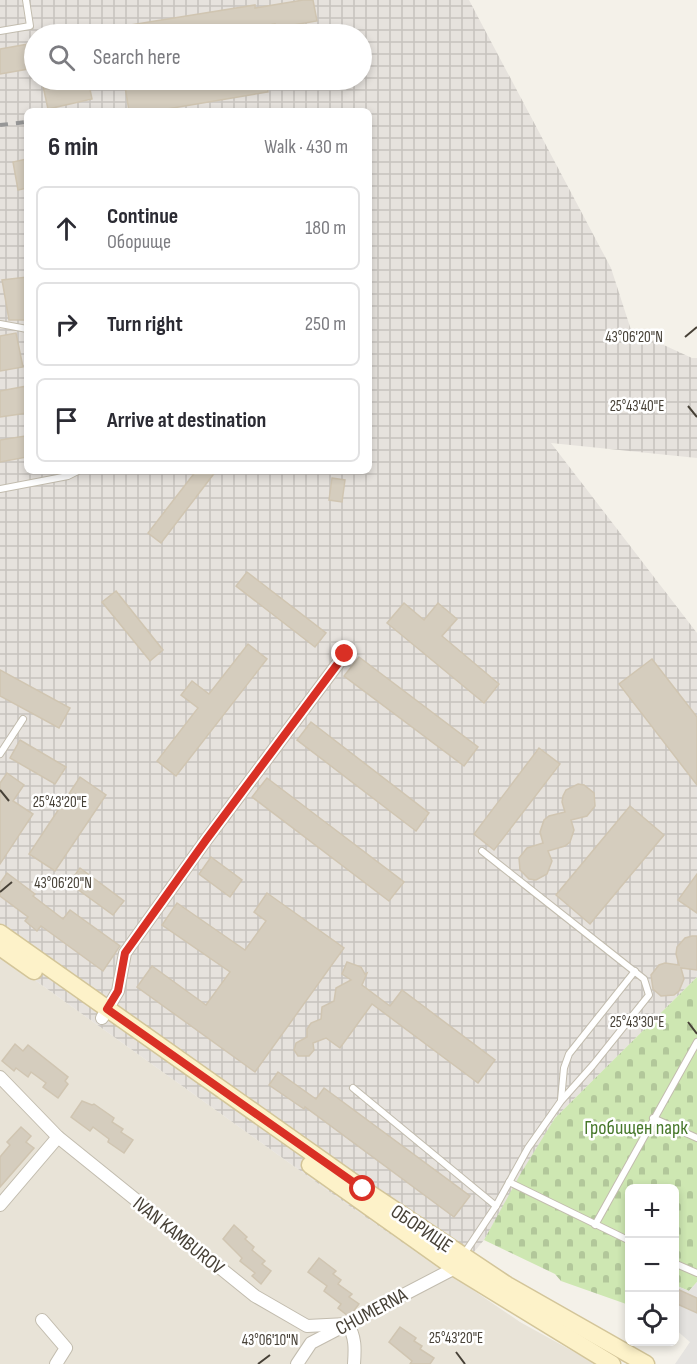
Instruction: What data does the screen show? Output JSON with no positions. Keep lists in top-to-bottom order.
{
  "streets": {
    "main road": ["ОБОРИЩЕ"],
    "street": ["IVAN KAMBUROV", "CHUMERNA"]
  },
  "crossings": [
    ["ОБОРИЩЕ", "CHUMERNA"],
    ["IVAN KAMBUROV", "CHUMERNA"]
  ],
  "parks": ["Гробищен парк"],
  "page": {
    "search": "Search here",
    "heading": ["6 min", "Walk · 430 m"],
    "list": [
      ["Continue", "Оборище", "180 m"],
      ["Turn right", "250 m"],
      "Arrive at destination"
    ],
    "map_buttons": ["+", "−"]
  },
  "coordinates": [
    "43°06'20\"N",
    "25°43'40\"E",
    "25°43'20\"E",
    "25°43'30\"E",
    "43°06'10\"N"
  ]
}
